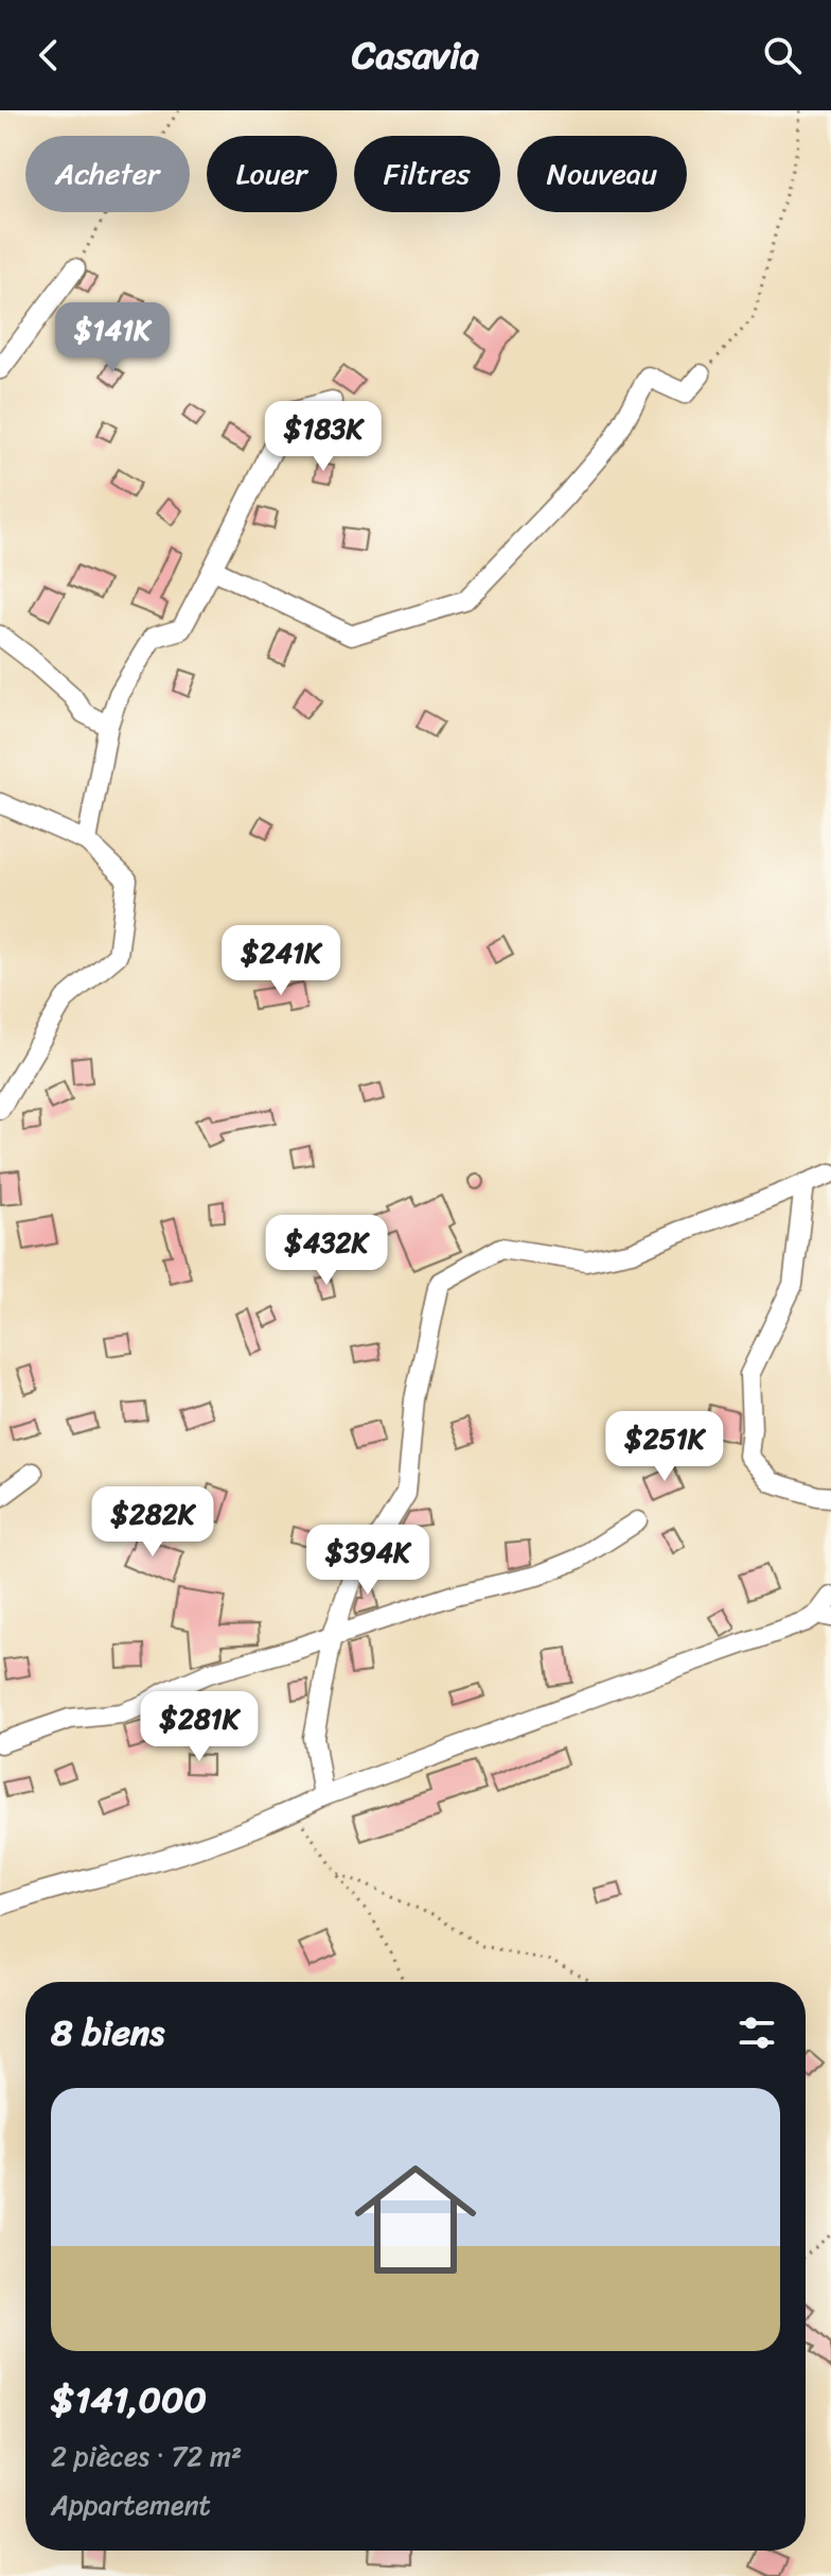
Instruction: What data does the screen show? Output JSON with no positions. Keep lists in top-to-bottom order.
{
  "page": {
    "header": "Casavia",
    "chip": [
      "Acheter",
      "Louer",
      "Filtres",
      "Nouveau"
    ],
    "price": [
      "$141K",
      "$183K",
      "$241K",
      "$432K",
      "$251K",
      "$282K",
      "$394K",
      "$281K"
    ],
    "heading": "8 biens",
    "list": [
      {
        "name": "$141,000",
        "note": "2 pièces · 72 m² · Appartement"
      }
    ]
  }
}
